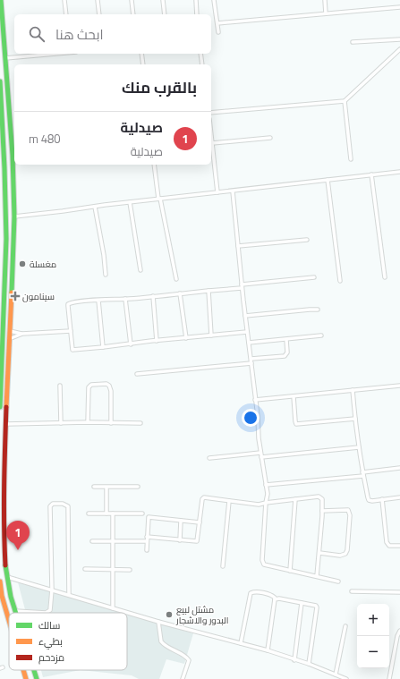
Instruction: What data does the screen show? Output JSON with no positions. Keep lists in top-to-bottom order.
{
  "places": {
    "other": ["مغسلة", "مشتل لبيع البدور والاشجار"],
    "health": ["سينامون"]
  },
  "legend": ["سالك", "بطيء", "مزدحم"],
  "page": {
    "search": "ابحث هنا",
    "heading": "بالقرب منك",
    "list": [
      {
        "mark": "1",
        "name": "صيدلية",
        "note": "صيدلية",
        "value": "480 m"
      }
    ],
    "pins": "1",
    "map_buttons": ["+", "−"]
  }
}
